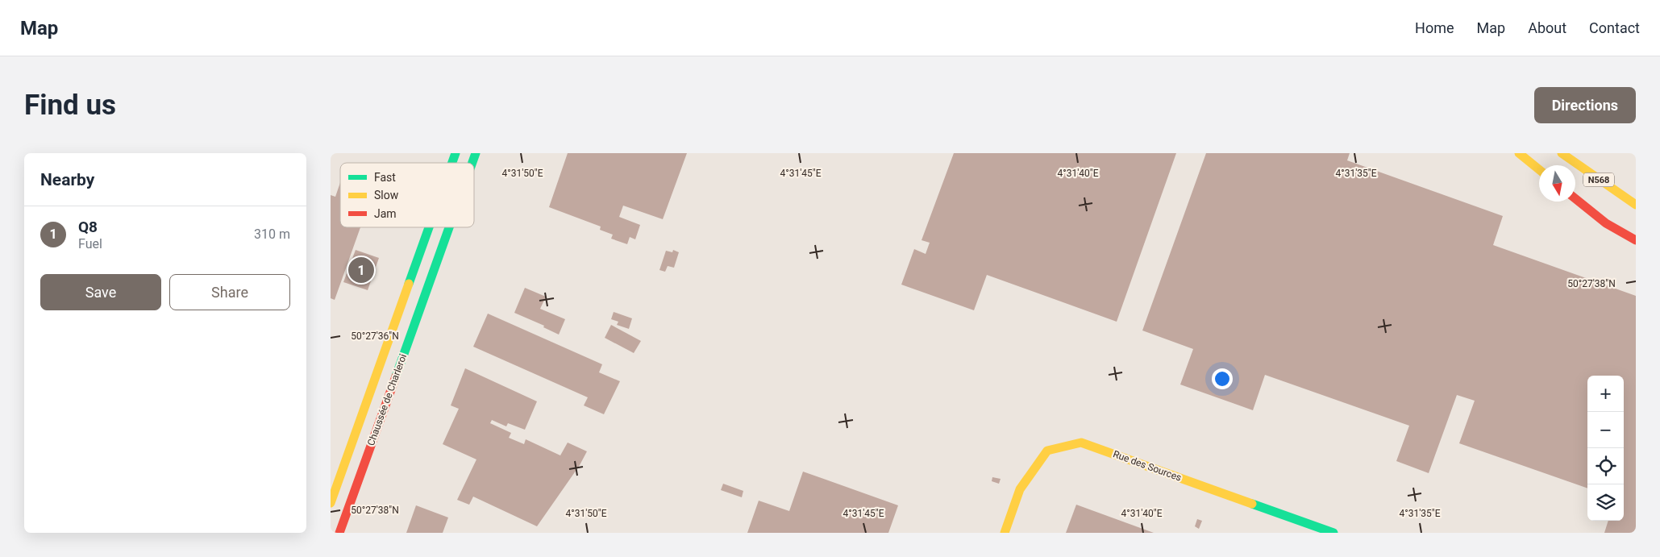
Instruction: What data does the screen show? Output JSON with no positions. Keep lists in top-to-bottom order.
{
  "streets": {
    "main road": ["N568", "Chaussée de Charleroi", "Rue des Sources"]
  },
  "legend": ["Fast", "Slow", "Jam"],
  "north": "bottom",
  "page": {
    "header": "Map",
    "nav": [
      "Home",
      "Map",
      "About",
      "Contact"
    ],
    "buttons": [
      "Directions",
      ["Save", "Share"]
    ],
    "title": "Find us",
    "heading": "Nearby",
    "list": [
      {
        "mark": "1",
        "name": "Q8",
        "note": "Fuel",
        "value": "310 m"
      }
    ],
    "pins": "1",
    "map_buttons": ["+", "−"]
  },
  "coordinates": [
    "4°31'50\"E",
    "4°31'45\"E",
    "4°31'40\"E",
    "4°31'35\"E",
    "50°27'38\"N",
    "50°27'36\"N"
  ]
}
